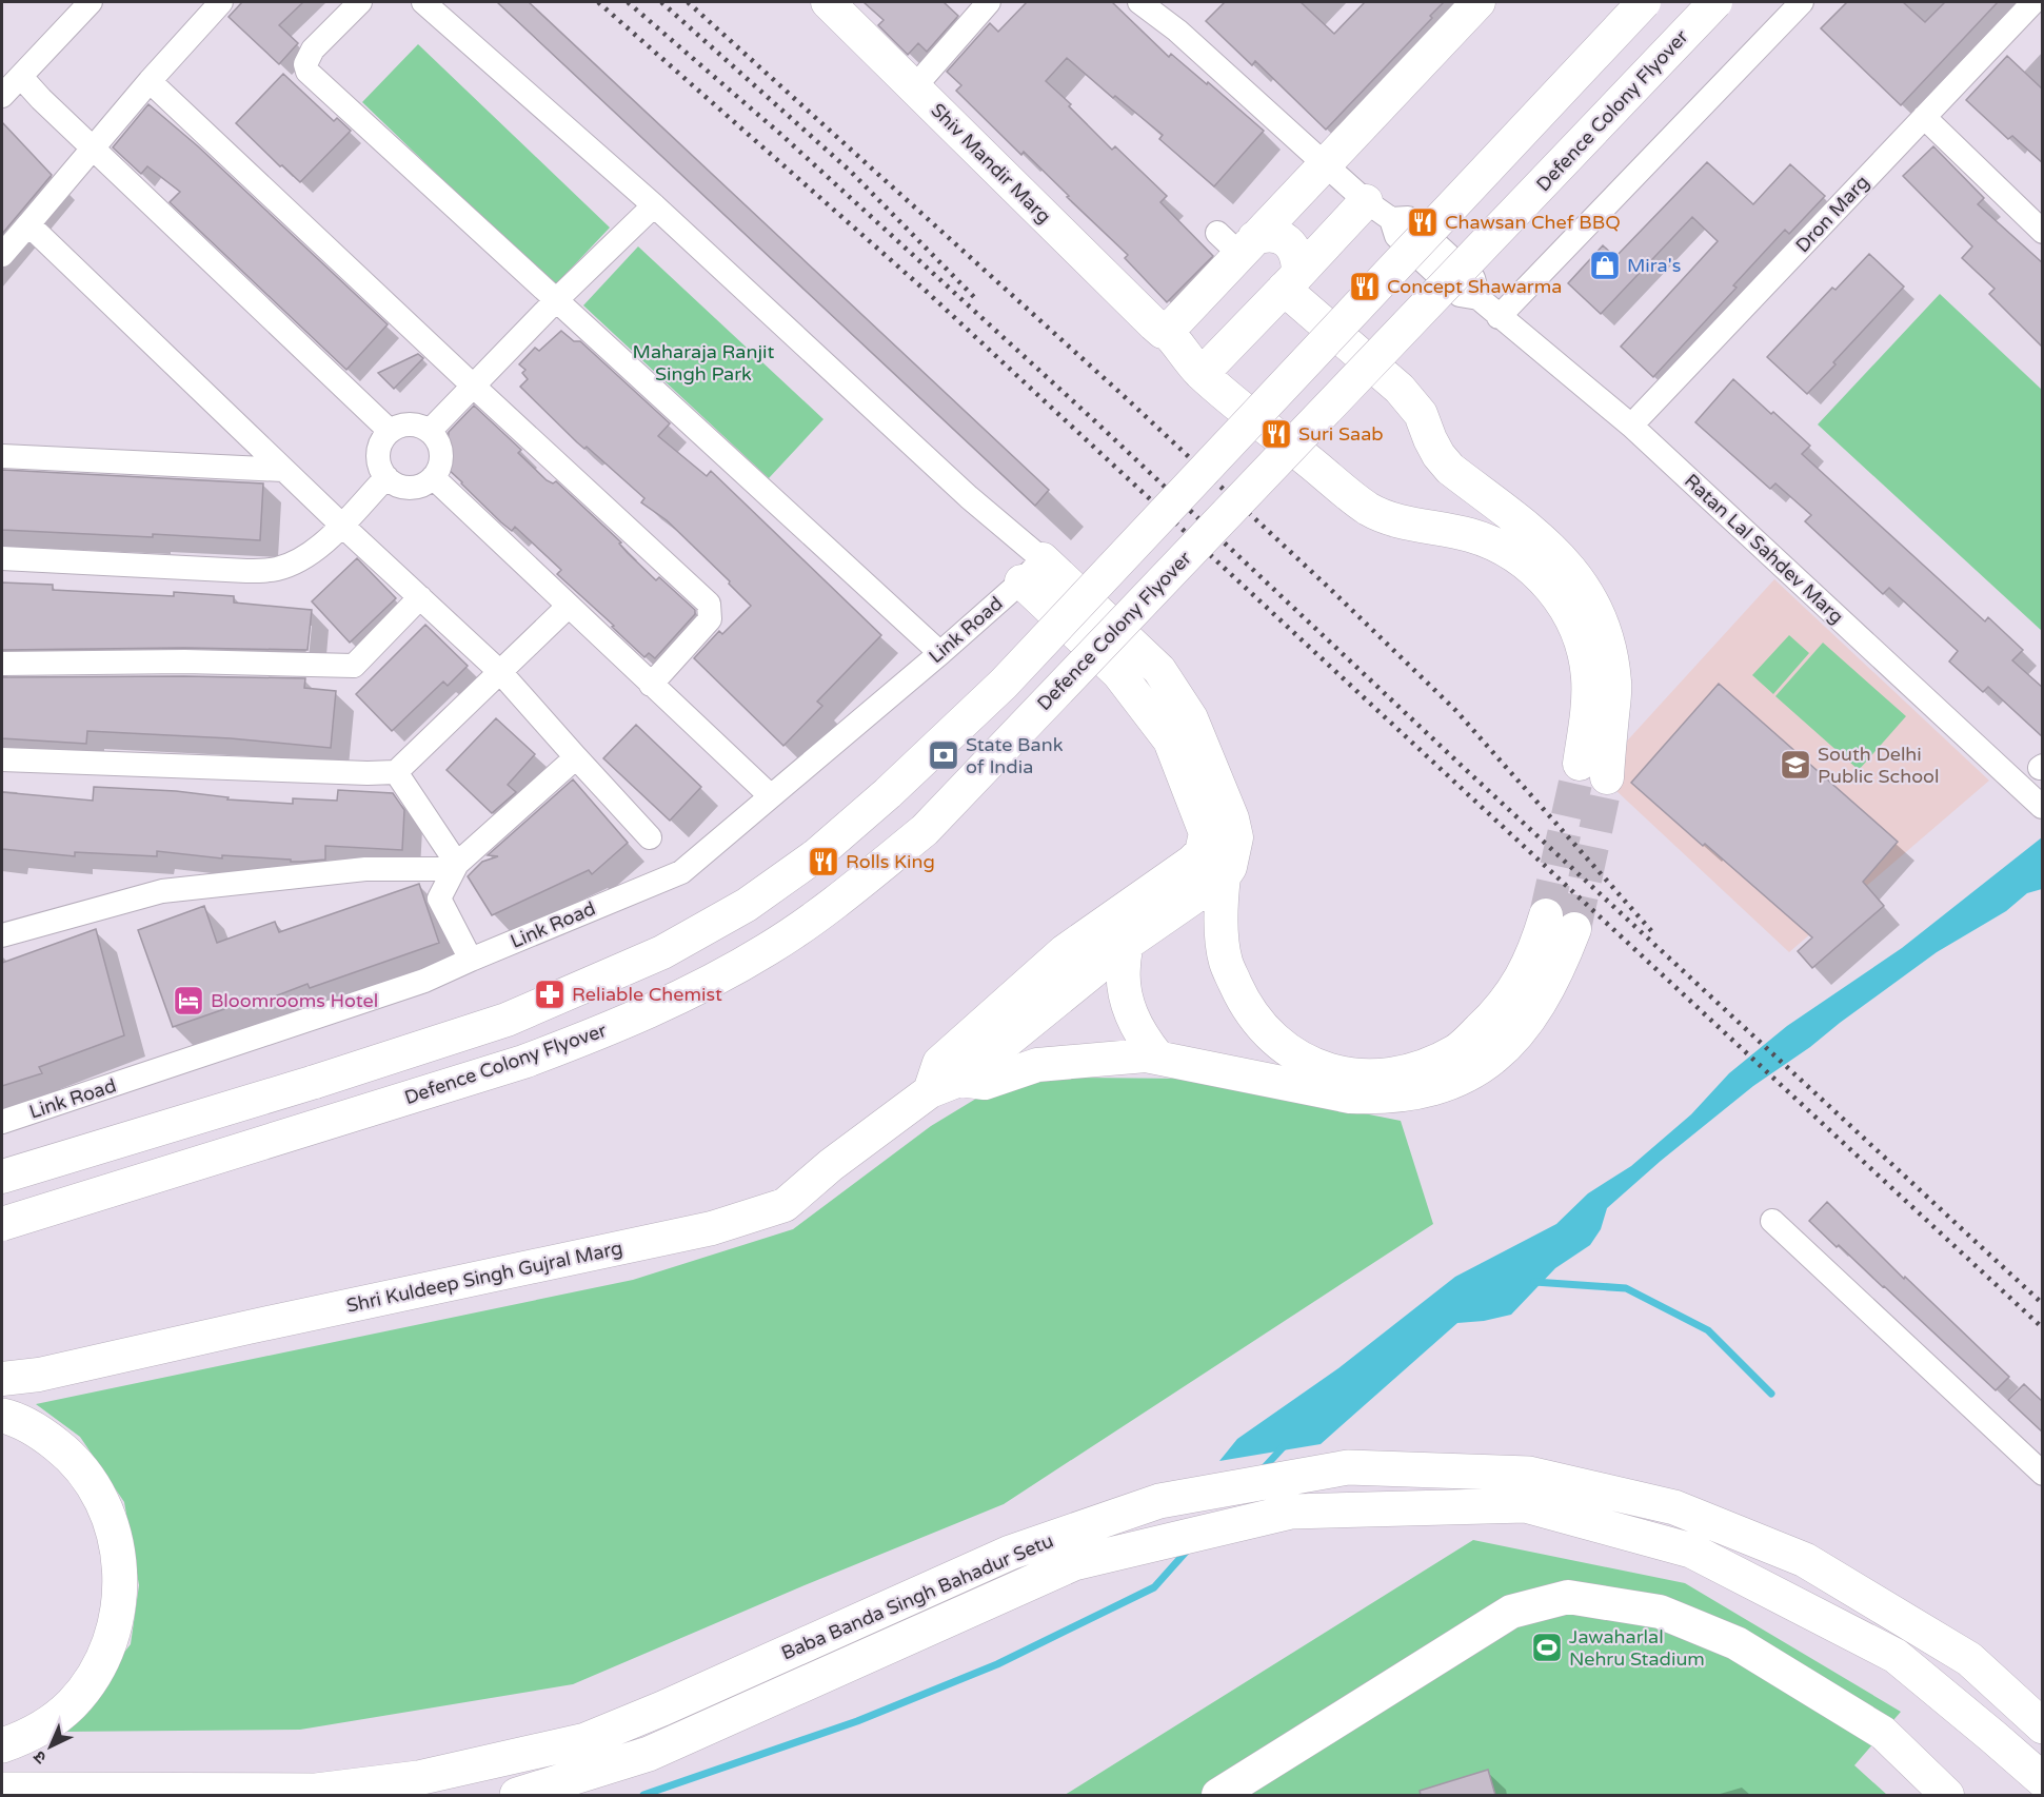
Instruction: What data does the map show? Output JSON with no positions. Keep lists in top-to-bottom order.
{
  "streets": {
    "highway": ["Baba Banda Singh Bahadur Setu"],
    "street": [
      "Defence Colony Flyover",
      "Shiv Mandir Marg",
      "Dron Marg",
      "Ratan Lal Sahdev Marg",
      "Link Road",
      "Shri Kuldeep Singh Gujral Marg"
    ]
  },
  "crossings": [
    ["Dron Marg", "Ratan Lal Sahdev Marg"]
  ],
  "parks": ["Maharaja Ranjit Singh Park"],
  "places": {
    "restaurant": [
      "Chawsan Chef BBQ",
      "Concept Shawarma",
      "Suri Saab",
      "Rolls King"
    ],
    "shop": ["Mira's"],
    "bank": ["State Bank of India"],
    "school or university": ["South Delhi Public School"],
    "pharmacy": ["Reliable Chemist"],
    "hotel": ["Bloomrooms Hotel"],
    "sports": ["Jawaharlal Nehru Stadium"]
  },
  "north": "bottom left"
}
